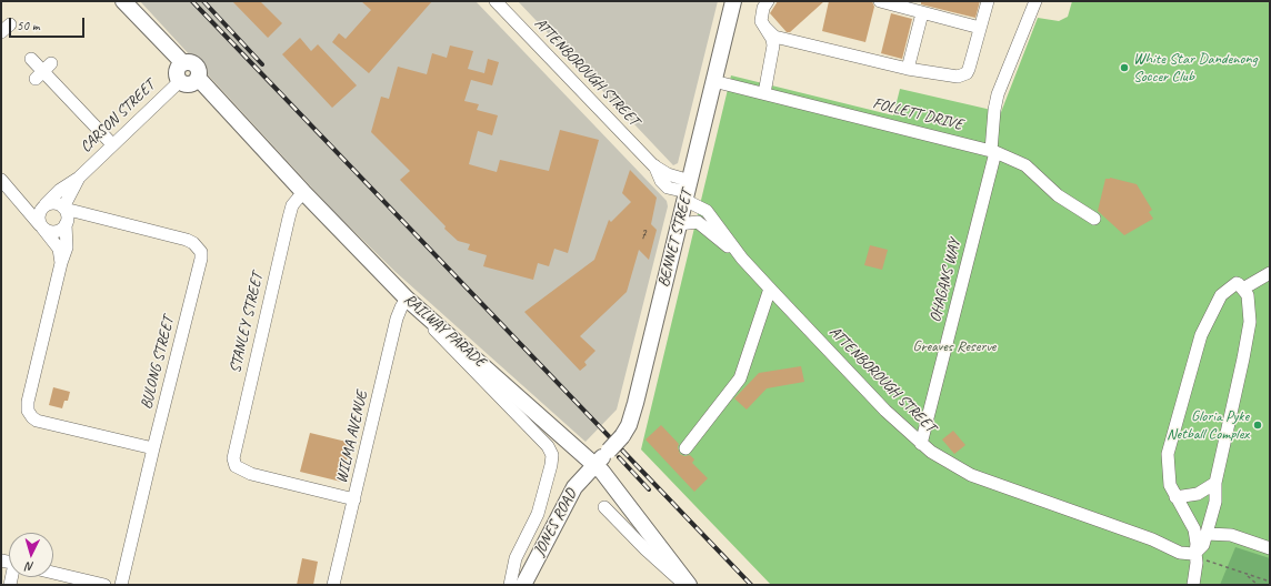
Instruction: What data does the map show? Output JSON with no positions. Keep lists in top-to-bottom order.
{
  "streets": {
    "main road": ["BENNET STREET", "RAILWAY PARADE", "JONES ROAD"],
    "street": [
      "ATTENBOROUGH STREET",
      "FOLLETT DRIVE",
      "CARSON STREET",
      "OHAGANS WAY",
      "STANLEY STREET",
      "BULONG STREET",
      "WILMA AVENUE"
    ]
  },
  "crossings": [
    ["ATTENBOROUGH STREET", "BENNET STREET"],
    ["ATTENBOROUGH STREET", "OHAGANS WAY"],
    ["FOLLETT DRIVE", "BENNET STREET"],
    ["FOLLETT DRIVE", "OHAGANS WAY"],
    ["CARSON STREET", "RAILWAY PARADE"],
    ["CARSON STREET", "BULONG STREET"],
    ["BENNET STREET", "RAILWAY PARADE"],
    ["BENNET STREET", "JONES ROAD"],
    ["STANLEY STREET", "RAILWAY PARADE"],
    ["STANLEY STREET", "WILMA AVENUE"],
    ["RAILWAY PARADE", "WILMA AVENUE"],
    ["RAILWAY PARADE", "JONES ROAD"]
  ],
  "parks": ["Greaves Reserve"],
  "places": ["White Star Dandenong Soccer Club", "Gloria Pyke Netball Complex"],
  "house_numbers": ["7"],
  "scale_bar": "50 m",
  "north": "bottom"
}
